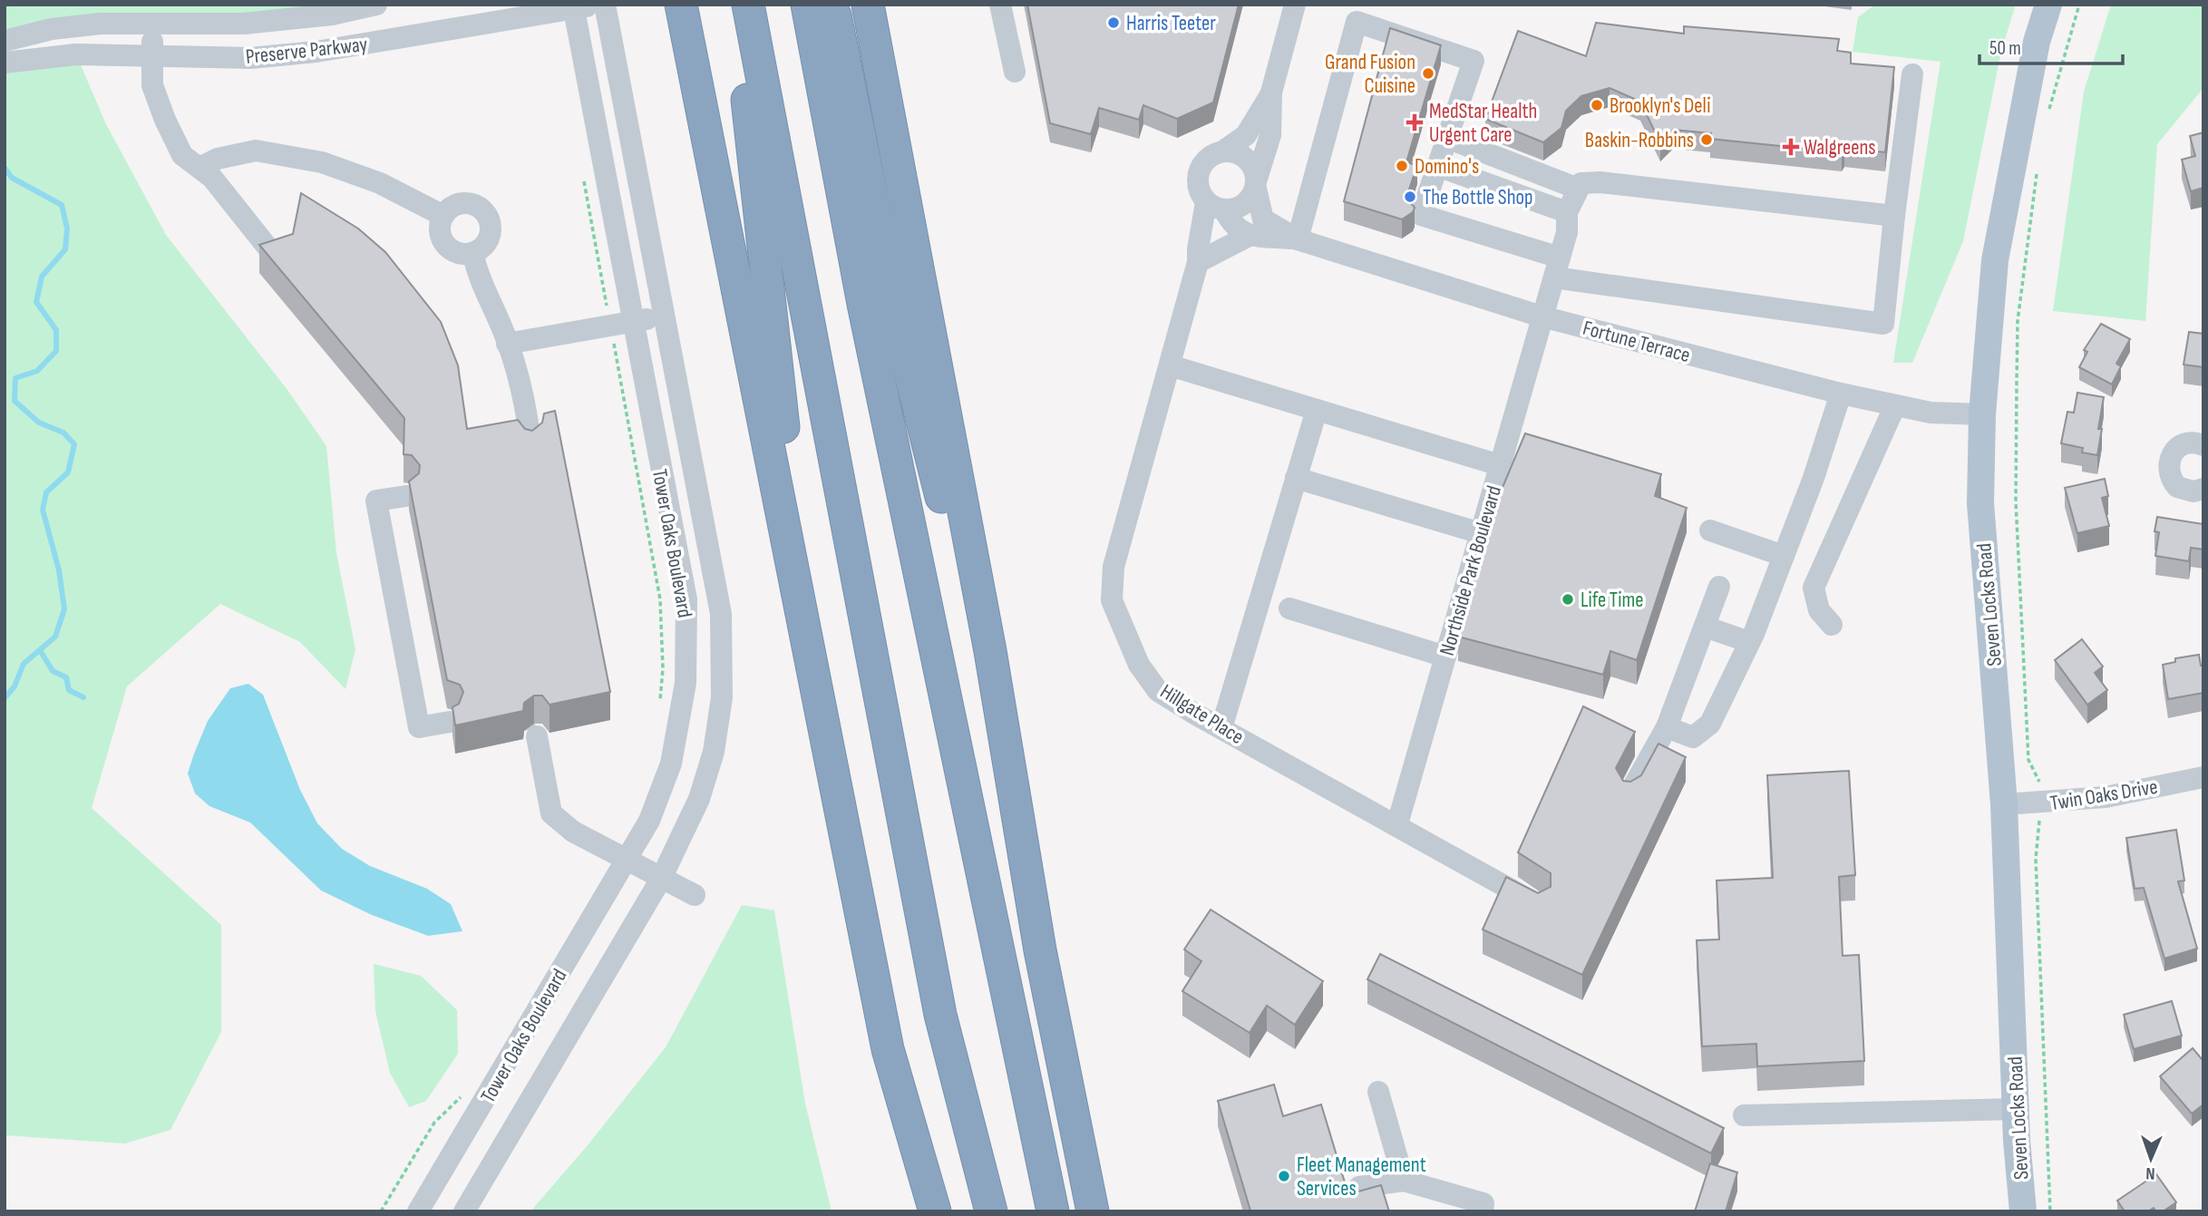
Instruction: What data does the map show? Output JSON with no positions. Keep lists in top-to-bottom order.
{
  "streets": {
    "main road": ["Seven Locks Road"],
    "street": [
      "Preserve Parkway",
      "Fortune Terrace",
      "Tower Oaks Boulevard",
      "Northside Park Boulevard",
      "Hillgate Place",
      "Twin Oaks Drive"
    ]
  },
  "crossings": [
    ["Preserve Parkway", "Tower Oaks Boulevard"],
    ["Fortune Terrace", "Northside Park Boulevard"],
    ["Fortune Terrace", "Seven Locks Road"],
    ["Fortune Terrace", "Hillgate Place"],
    ["Northside Park Boulevard", "Hillgate Place"],
    ["Seven Locks Road", "Twin Oaks Drive"]
  ],
  "places": {
    "other": [
      "Harris Teeter",
      "Grand Fusion Cuisine",
      "Brooklyn's Deli",
      "Baskin-Robbins",
      "Domino's",
      "The Bottle Shop",
      "Life Time",
      "Fleet Management Services"
    ],
    "health": ["MedStar Health Urgent Care", "Walgreens"]
  },
  "scale_bar": "50 m",
  "north": "bottom"
}
